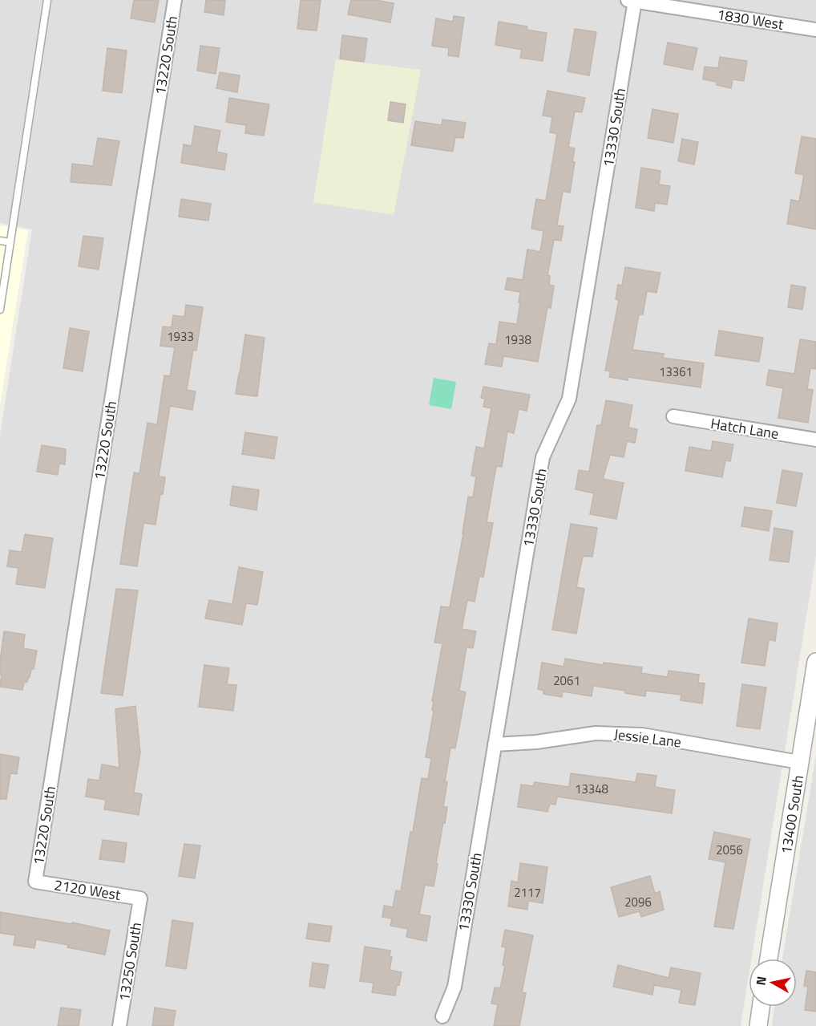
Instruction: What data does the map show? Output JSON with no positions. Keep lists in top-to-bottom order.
{
  "streets": {
    "street": [
      "1830 West",
      "13220 South",
      "13330 South",
      "Hatch Lane",
      "Jessie Lane",
      "13400 South",
      "2120 West",
      "13250 South"
    ]
  },
  "crossings": [
    ["1830 West", "13330 South"],
    ["13220 South", "2120 West"],
    ["13330 South", "Jessie Lane"],
    ["Jessie Lane", "13400 South"],
    ["2120 West", "13250 South"]
  ],
  "house_numbers": [
    "1933",
    "1938",
    "13361",
    "2061",
    "13348",
    "2056",
    "2117",
    "2096"
  ],
  "north": "left"
}
